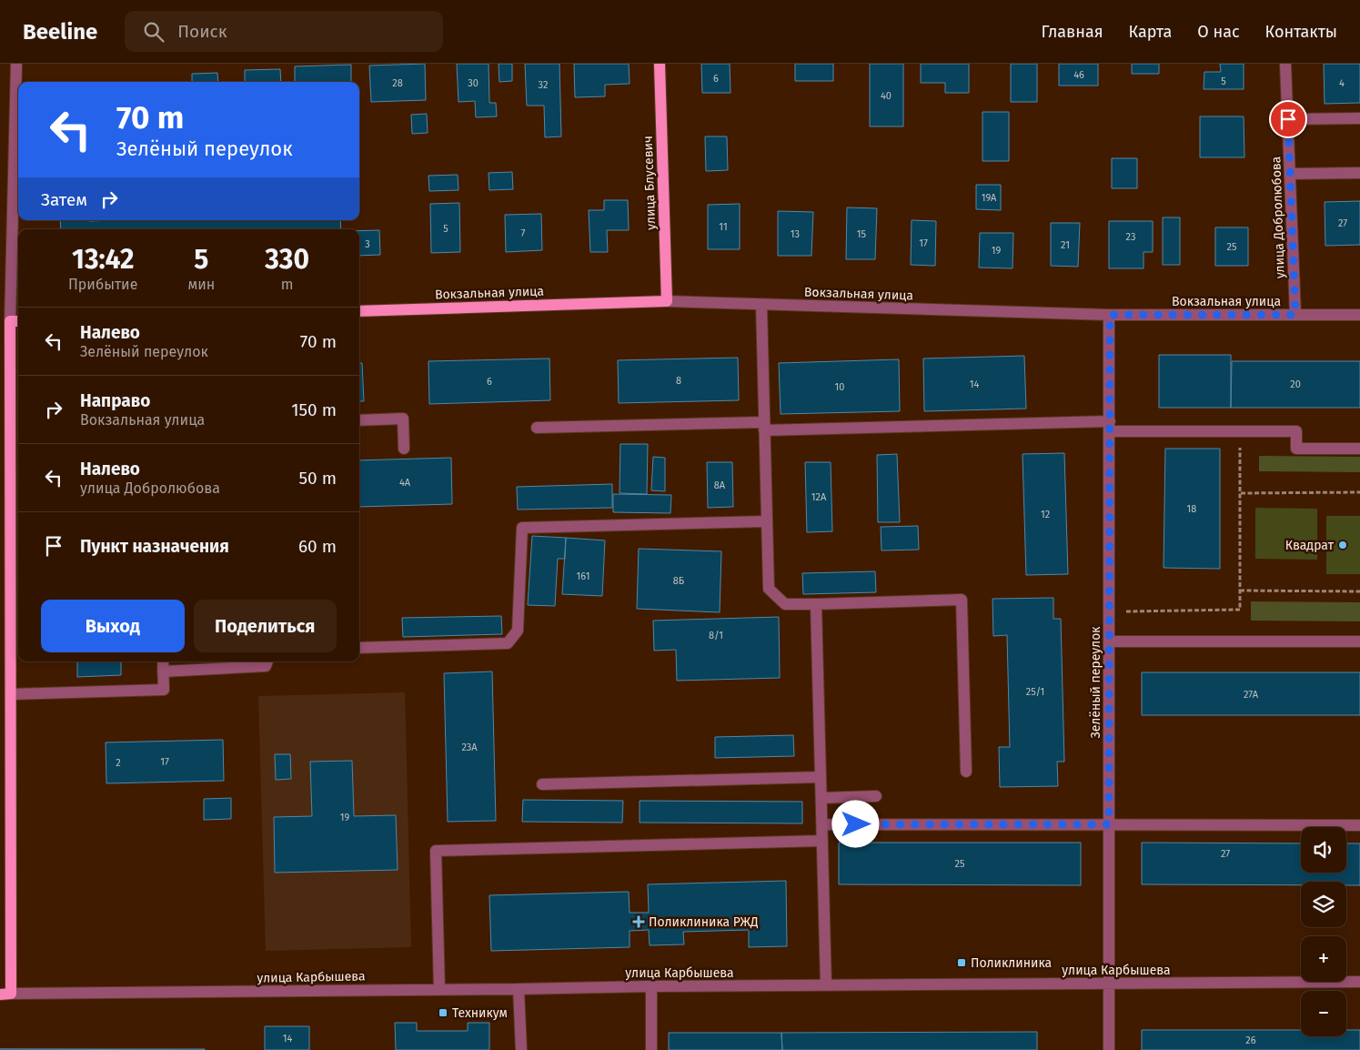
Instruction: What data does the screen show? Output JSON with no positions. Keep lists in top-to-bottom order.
{
  "streets": {
    "main road": ["улица Блусевич", "Вокзальная улица"],
    "street": ["улица Добролюбова", "Зелёный переулок", "улица Карбышева"]
  },
  "crossings": [
    ["улица Блусевич", "Вокзальная улица"],
    ["улица Добролюбова", "Вокзальная улица"],
    ["Вокзальная улица", "Зелёный переулок"],
    ["Зелёный переулок", "улица Карбышева"]
  ],
  "places": {
    "other": ["Квадрат"],
    "health": ["Поликлиника РЖД"],
    "transit": ["Поликлиника", "Техникум"]
  },
  "house_numbers": [
    "46",
    "6",
    "5",
    "28",
    "30",
    "4",
    "32",
    "40",
    "19А",
    "27",
    "11",
    "5",
    "7",
    "13",
    "15",
    "23",
    "17",
    "3",
    "21",
    "25",
    "19",
    "8",
    "6",
    "14",
    "20",
    "10",
    "4А",
    "8А",
    "12А",
    "18",
    "12",
    "161",
    "8Б",
    "8/1",
    "25/1",
    "27А",
    "23А",
    "17",
    "2",
    "19",
    "27",
    "25",
    "14",
    "26"
  ],
  "page": {
    "header": "Beeline",
    "search": "Поиск",
    "nav": [
      "Главная",
      "Карта",
      "О нас",
      "Контакты"
    ],
    "turn": ["70 m", "Зелёный переулок"],
    "then": "Затем",
    "eta": [
      "13:42",
      "Прибытие",
      "5",
      "мин",
      "330",
      "m"
    ],
    "list": [
      {
        "name": "Налево",
        "note": "Зелёный переулок",
        "value": "70 m"
      },
      {
        "name": "Направо",
        "note": "Вокзальная улица",
        "value": "150 m"
      },
      {
        "name": "Налево",
        "note": "улица Добролюбова",
        "value": "50 m"
      },
      {
        "name": "Пункт назначения",
        "value": "60 m"
      }
    ],
    "buttons": ["Выход", "Поделиться"],
    "map_buttons": ["+", "−"]
  }
}
